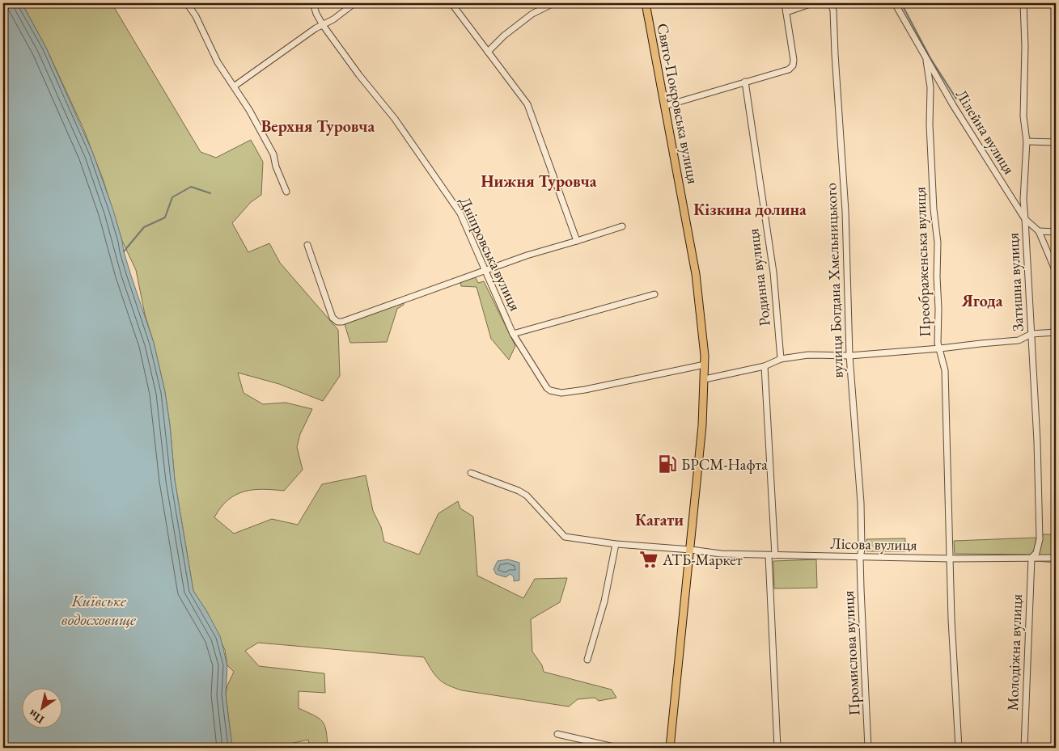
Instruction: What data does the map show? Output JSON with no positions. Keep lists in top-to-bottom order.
{
  "streets": {
    "main road": ["Свято-Покровська вулиця"],
    "street": [
      "Лілейна вулиця",
      "Дніпровська вулиця",
      "Преображенська вулиця",
      "Родинна вулиця",
      "вулиця Богдана Хмельницького",
      "Затишна вулиця",
      "Лісова вулиця",
      "Молодіжна вулиця",
      "Промислова вулиця"
    ]
  },
  "crossings": [
    ["Свято-Покровська вулиця", "Дніпровська вулиця"],
    ["Свято-Покровська вулиця", "Лісова вулиця"],
    ["Лілейна вулиця", "Преображенська вулиця"],
    ["Лілейна вулиця", "Затишна вулиця"],
    ["Преображенська вулиця", "Лісова вулиця"],
    ["вулиця Богдана Хмельницького", "Лісова вулиця"],
    ["вулиця Богдана Хмельницького", "Промислова вулиця"],
    ["Затишна вулиця", "Лісова вулиця"],
    ["Затишна вулиця", "Молодіжна вулиця"],
    ["Лісова вулиця", "Молодіжна вулиця"],
    ["Лісова вулиця", "Промислова вулиця"]
  ],
  "districts": [
    "Верхня Туровча",
    "Нижня Туровча",
    "Кізкина долина",
    "Ягода",
    "Кагати"
  ],
  "water": ["Київське водосховище"],
  "places": {
    "fuel station": ["БРСМ-Нафта"],
    "supermarket": ["АТБ-Маркет"]
  },
  "north": "bottom left"
}
